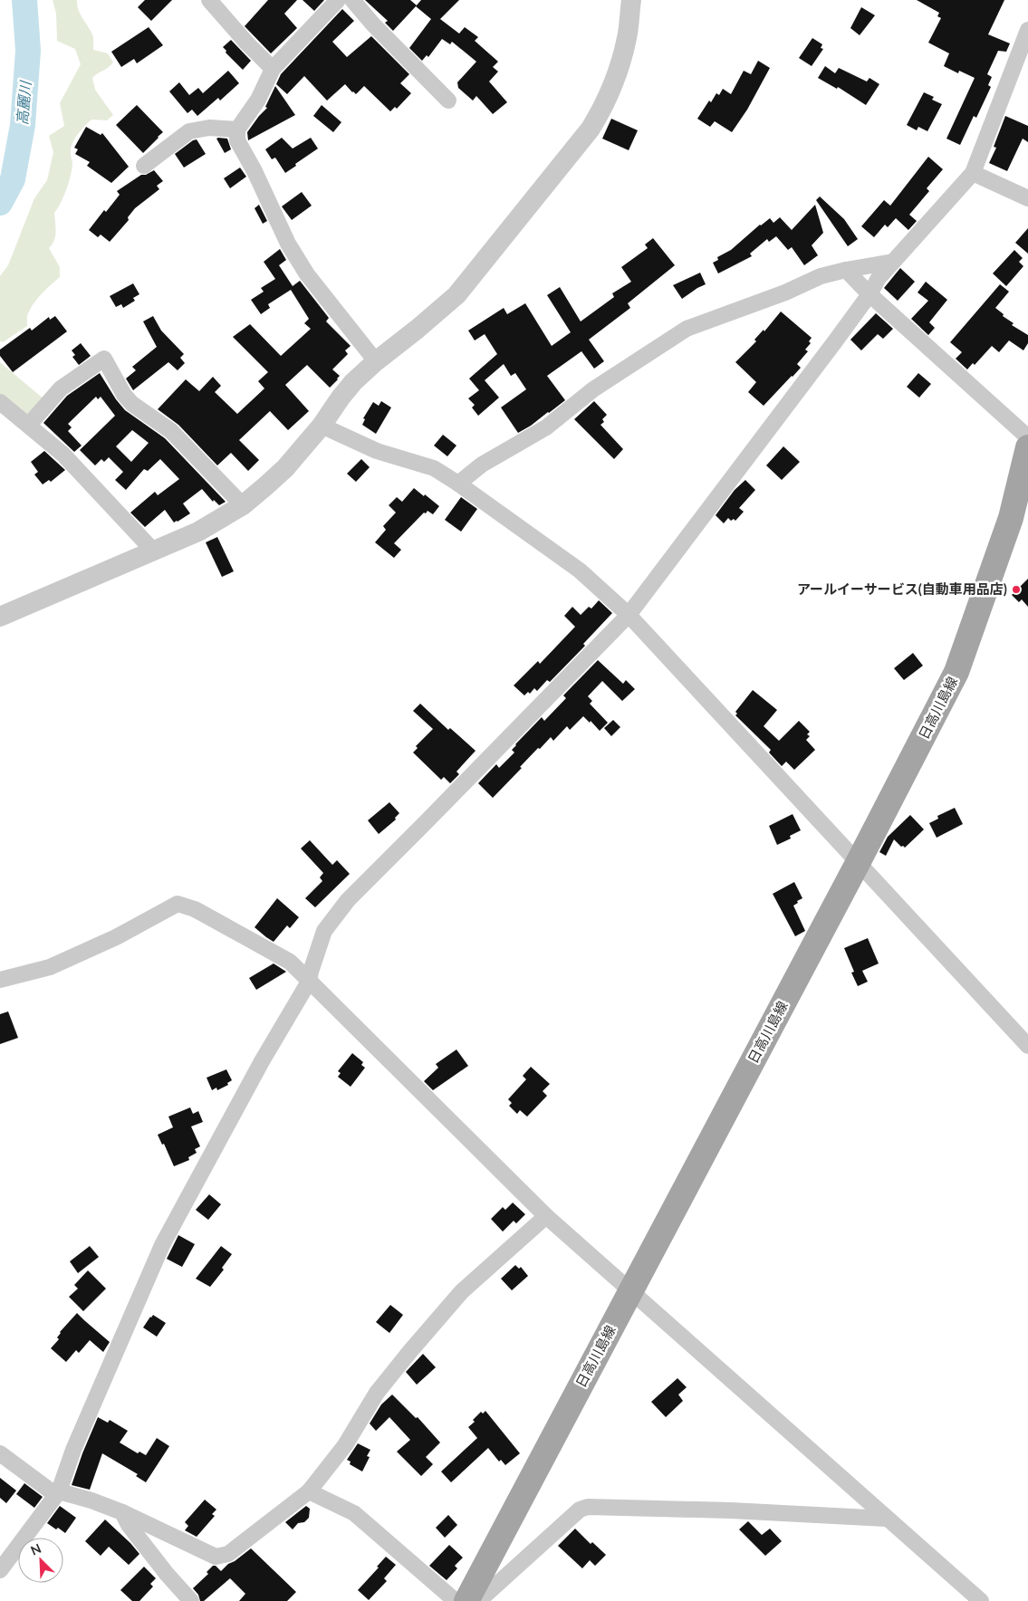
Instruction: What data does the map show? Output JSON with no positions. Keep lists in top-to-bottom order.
{
  "streets": {
    "main road": ["日高川島線"]
  },
  "water": ["高麗川"],
  "places": ["アールイーサービス(自動車用品店)"],
  "north": "top left"
}
